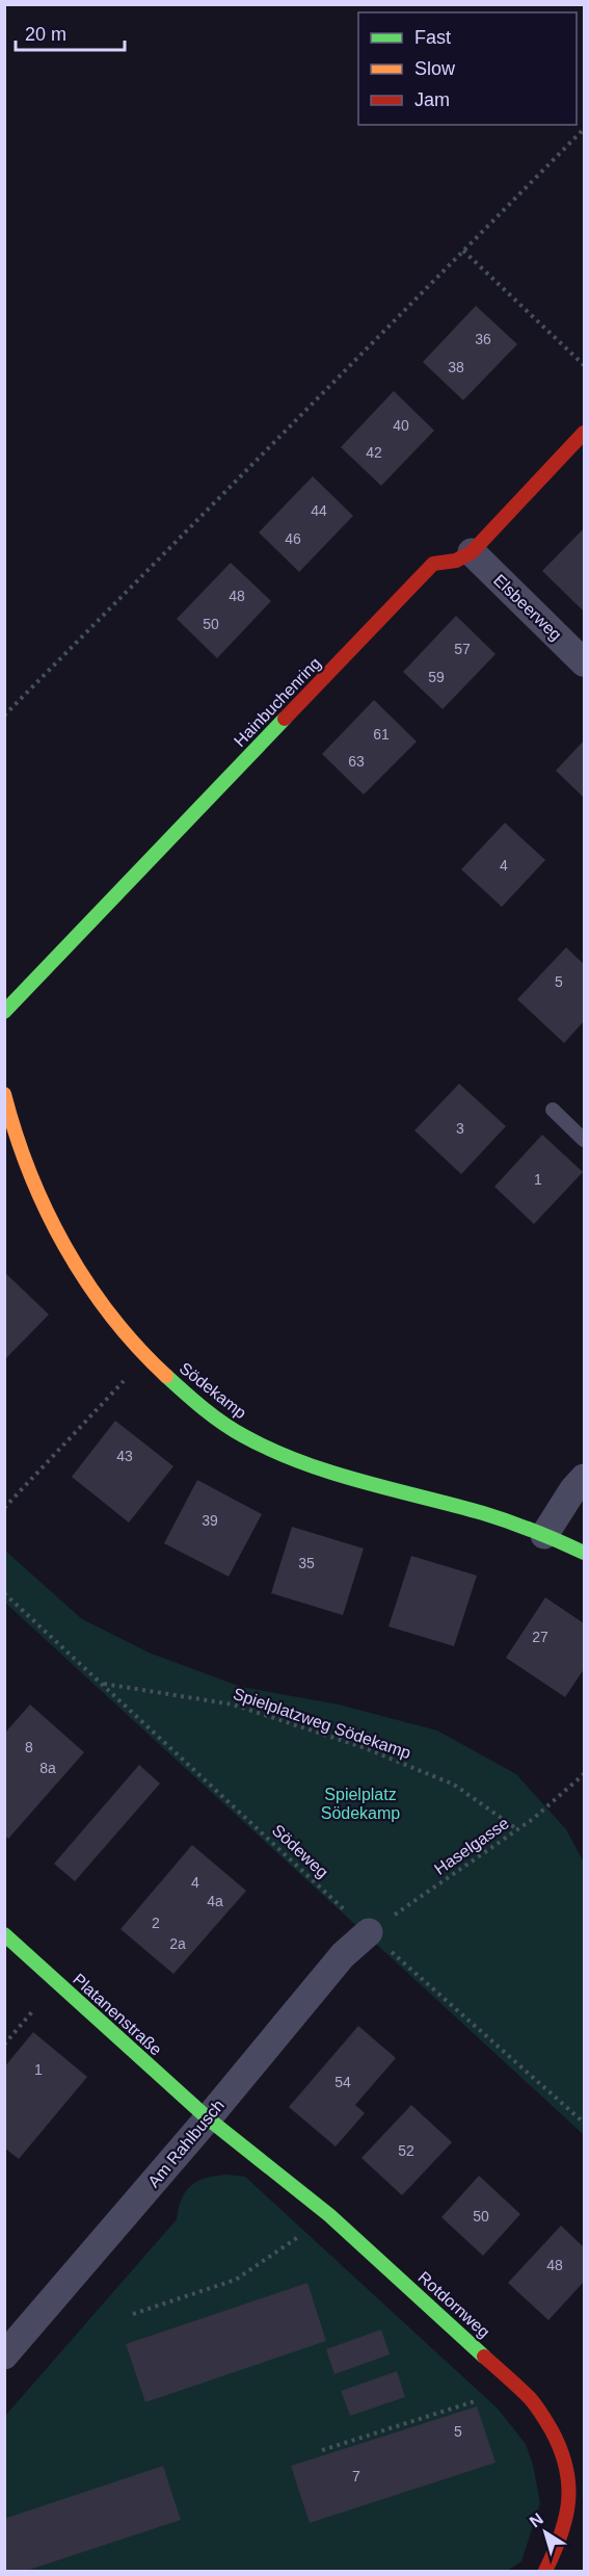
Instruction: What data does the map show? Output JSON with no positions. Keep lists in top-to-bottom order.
{
  "streets": {
    "street": [
      "Elsbeerweg",
      "Hainbuchenring",
      "Södekamp",
      "Platanenstraße",
      "Am Rahlbusch",
      "Rotdornweg"
    ],
    "path": ["Spielplatzweg Södekamp", "Haselgasse", "Södeweg"]
  },
  "crossings": [
    ["Elsbeerweg", "Hainbuchenring"],
    ["Spielplatzweg Södekamp", "Haselgasse"],
    ["Spielplatzweg Södekamp", "Södeweg"],
    ["Haselgasse", "Södeweg"],
    ["Haselgasse", "Am Rahlbusch"],
    ["Södeweg", "Am Rahlbusch"],
    ["Platanenstraße", "Am Rahlbusch"],
    ["Platanenstraße", "Rotdornweg"],
    ["Am Rahlbusch", "Rotdornweg"]
  ],
  "parks": ["Spielplatz Södekamp"],
  "house_numbers": [
    "36",
    "38",
    "40",
    "42",
    "44",
    "46",
    "48",
    "50",
    "57",
    "59",
    "61",
    "63",
    "4",
    "5",
    "3",
    "1",
    "43",
    "39",
    "35",
    "27",
    "8",
    "8a",
    "4",
    "4a",
    "2",
    "2a",
    "1",
    "54",
    "52",
    "50",
    "48",
    "5",
    "7"
  ],
  "legend": ["Fast", "Slow", "Jam"],
  "scale_bar": "20 m",
  "north": "top left"
}
